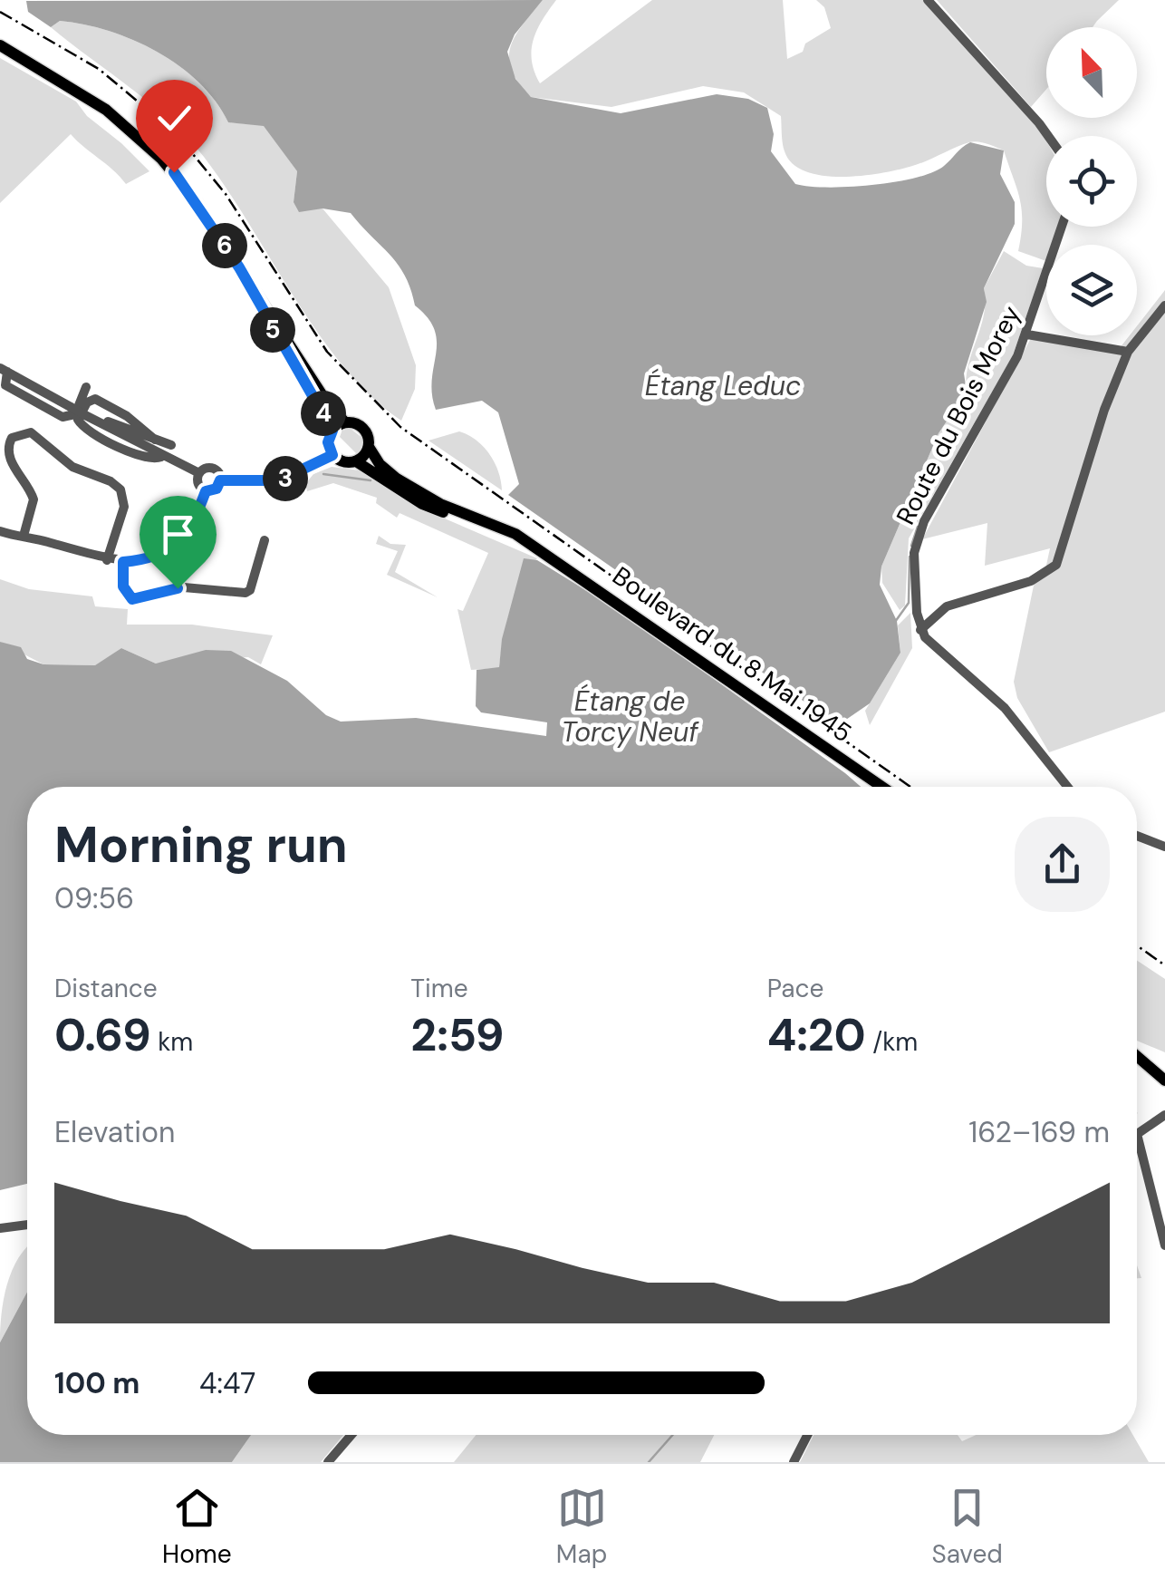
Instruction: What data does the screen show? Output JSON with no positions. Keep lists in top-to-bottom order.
{
  "streets": {
    "main road": ["Boulevard du 8 Mai 1945"],
    "street": ["Route du Bois Morey"]
  },
  "water": ["Étang Leduc", "Étang de Torcy Neuf"],
  "north": "top left",
  "page": {
    "pins": [
      "6",
      "5",
      "4",
      "3"
    ],
    "heading": ["Morning run", "09:56"],
    "stats": [
      ["Distance", "0.69 km"],
      ["Time", "2:59"],
      ["Pace", "4:20 /km"]
    ],
    "chart": ["Elevation", "162–169 m"],
    "list": [
      {
        "name": "100 m",
        "note": "4:47"
      }
    ],
    "tabs": ["Home", "Map", "Saved"]
  }
}
